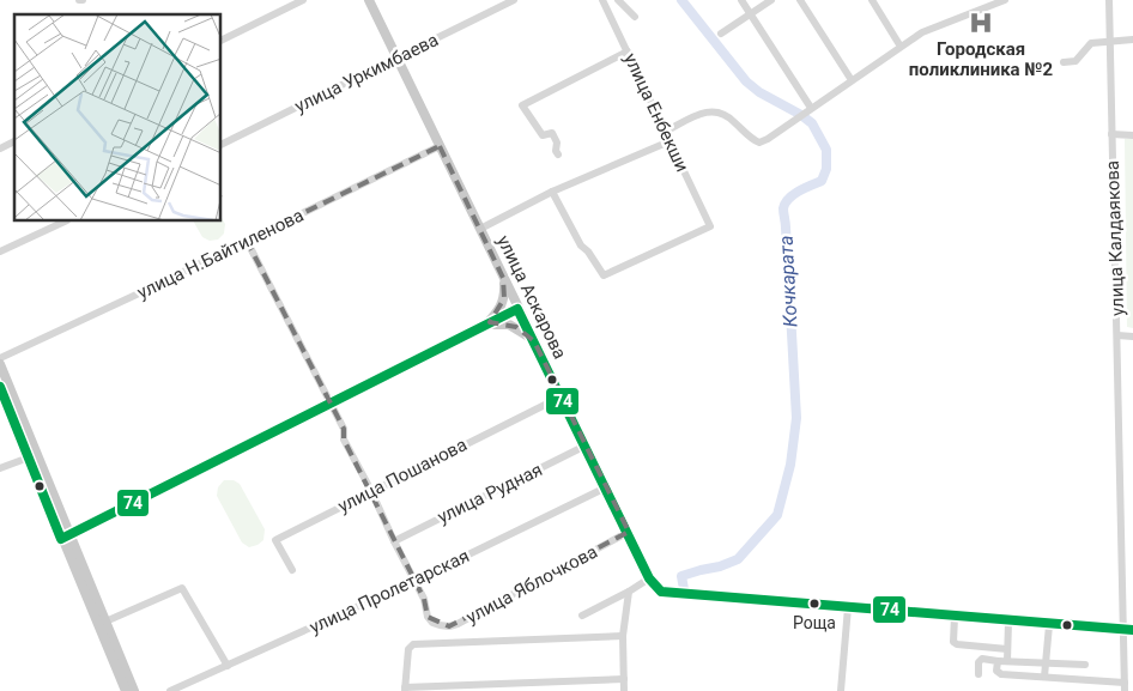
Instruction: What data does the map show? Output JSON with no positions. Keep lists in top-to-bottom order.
{
  "streets": {
    "main road": ["улица Аскарова"],
    "street": [
      "улица Уркимбаева",
      "улица Енбекши",
      "улица Калдаякова",
      "улица Н.Байтиленова",
      "улица Пошанова",
      "улица Рудная",
      "улица Яблочкова",
      "улица Пролетарская"
    ]
  },
  "crossings": [
    ["улица Уркимбаева", "улица Аскарова"],
    ["улица Н.Байтиленова", "улица Аскарова"],
    ["улица Аскарова", "улица Пошанова"],
    ["улица Аскарова", "улица Рудная"],
    ["улица Аскарова", "улица Яблочкова"],
    ["улица Аскарова", "улица Пролетарская"],
    ["улица Яблочкова", "улица Пролетарская"]
  ],
  "water": ["Кочкарата"],
  "places": {
    "hospital": ["Городская поликлиника №2"],
    "other": ["Роща"]
  },
  "lines": ["transit line 74"]
}
